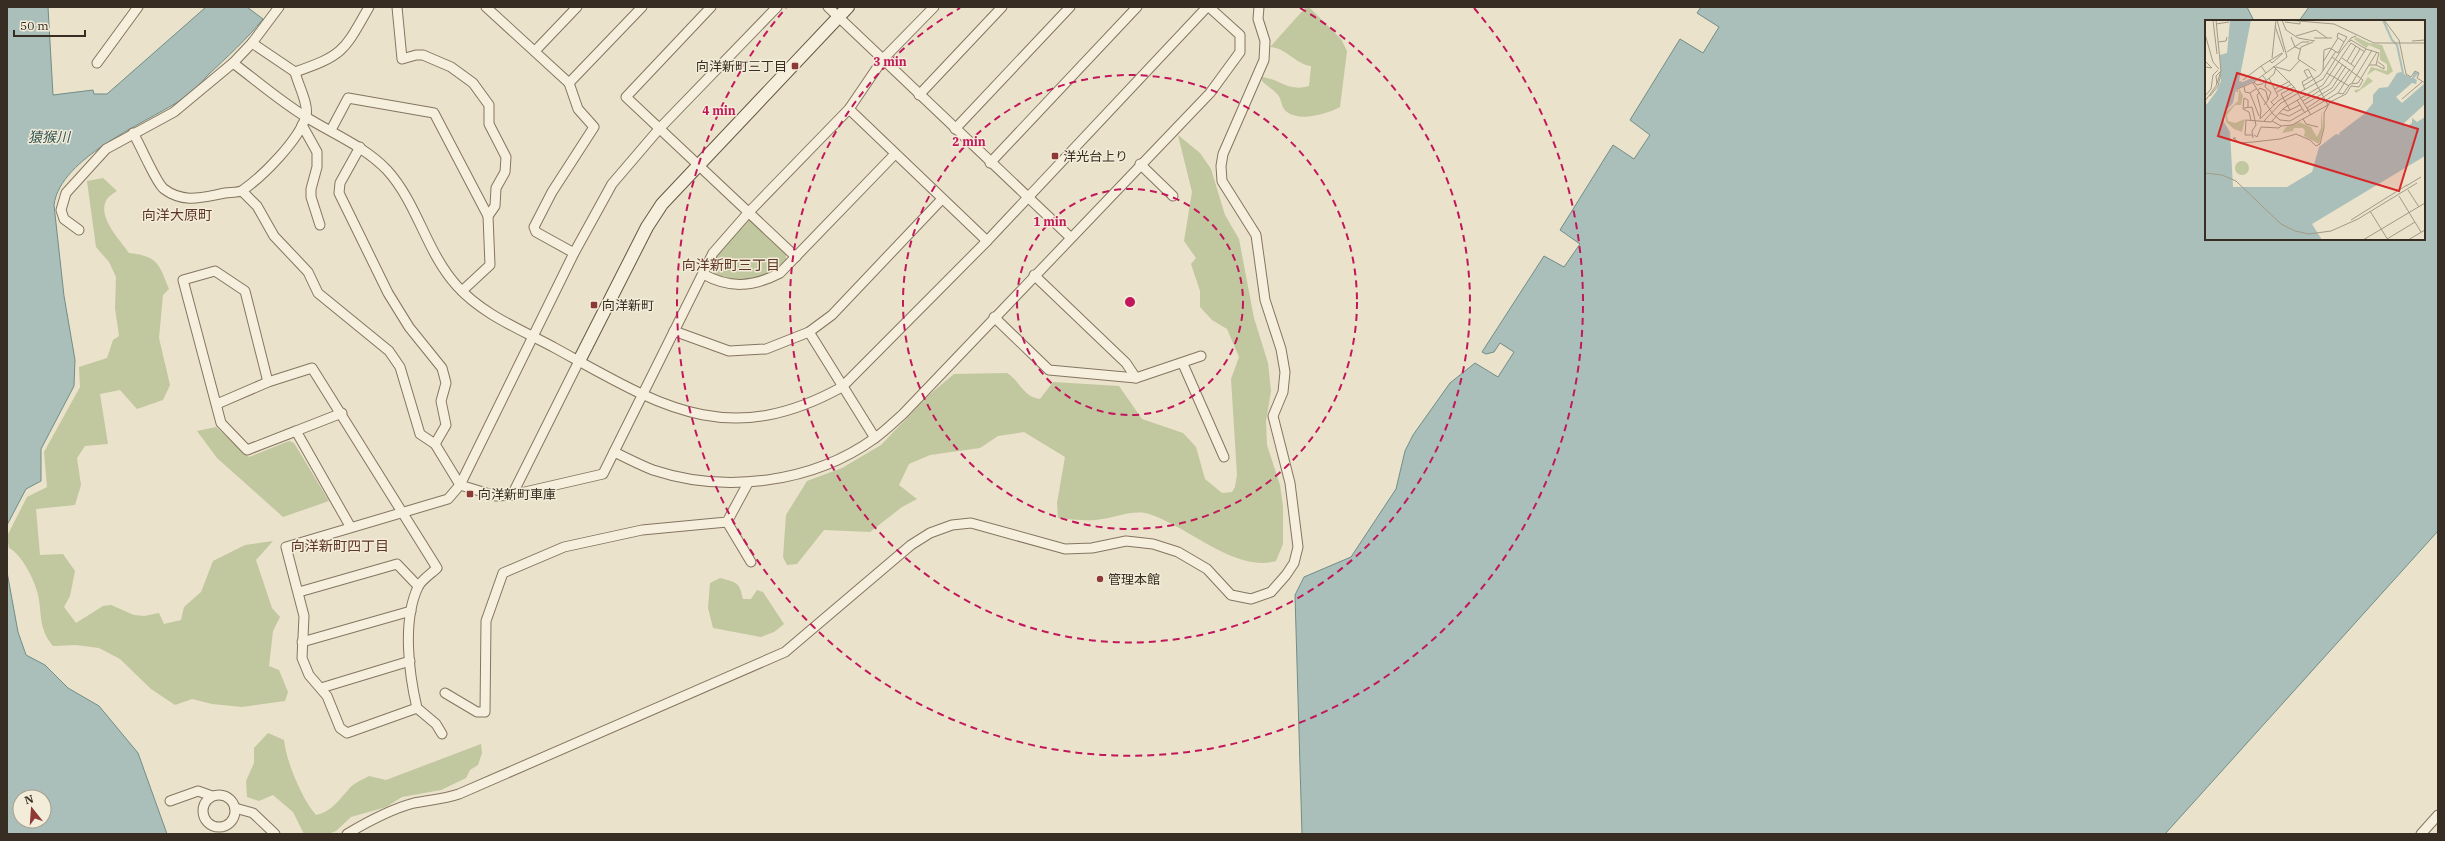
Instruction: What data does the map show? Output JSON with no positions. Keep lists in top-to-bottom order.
{
  "districts": ["向洋大原町", "向洋新町三丁目", "向洋新町四丁目"],
  "water": ["猿猴川"],
  "places": {
    "transit": [
      "向洋新町三丁目",
      "洋光台上り",
      "向洋新町",
      "向洋新町車庫"
    ],
    "other": ["管理本館"]
  },
  "scale_bar": "50 m",
  "north": "top",
  "rings": [
    "3 min",
    "4 min",
    "2 min",
    "1 min"
  ]
}
